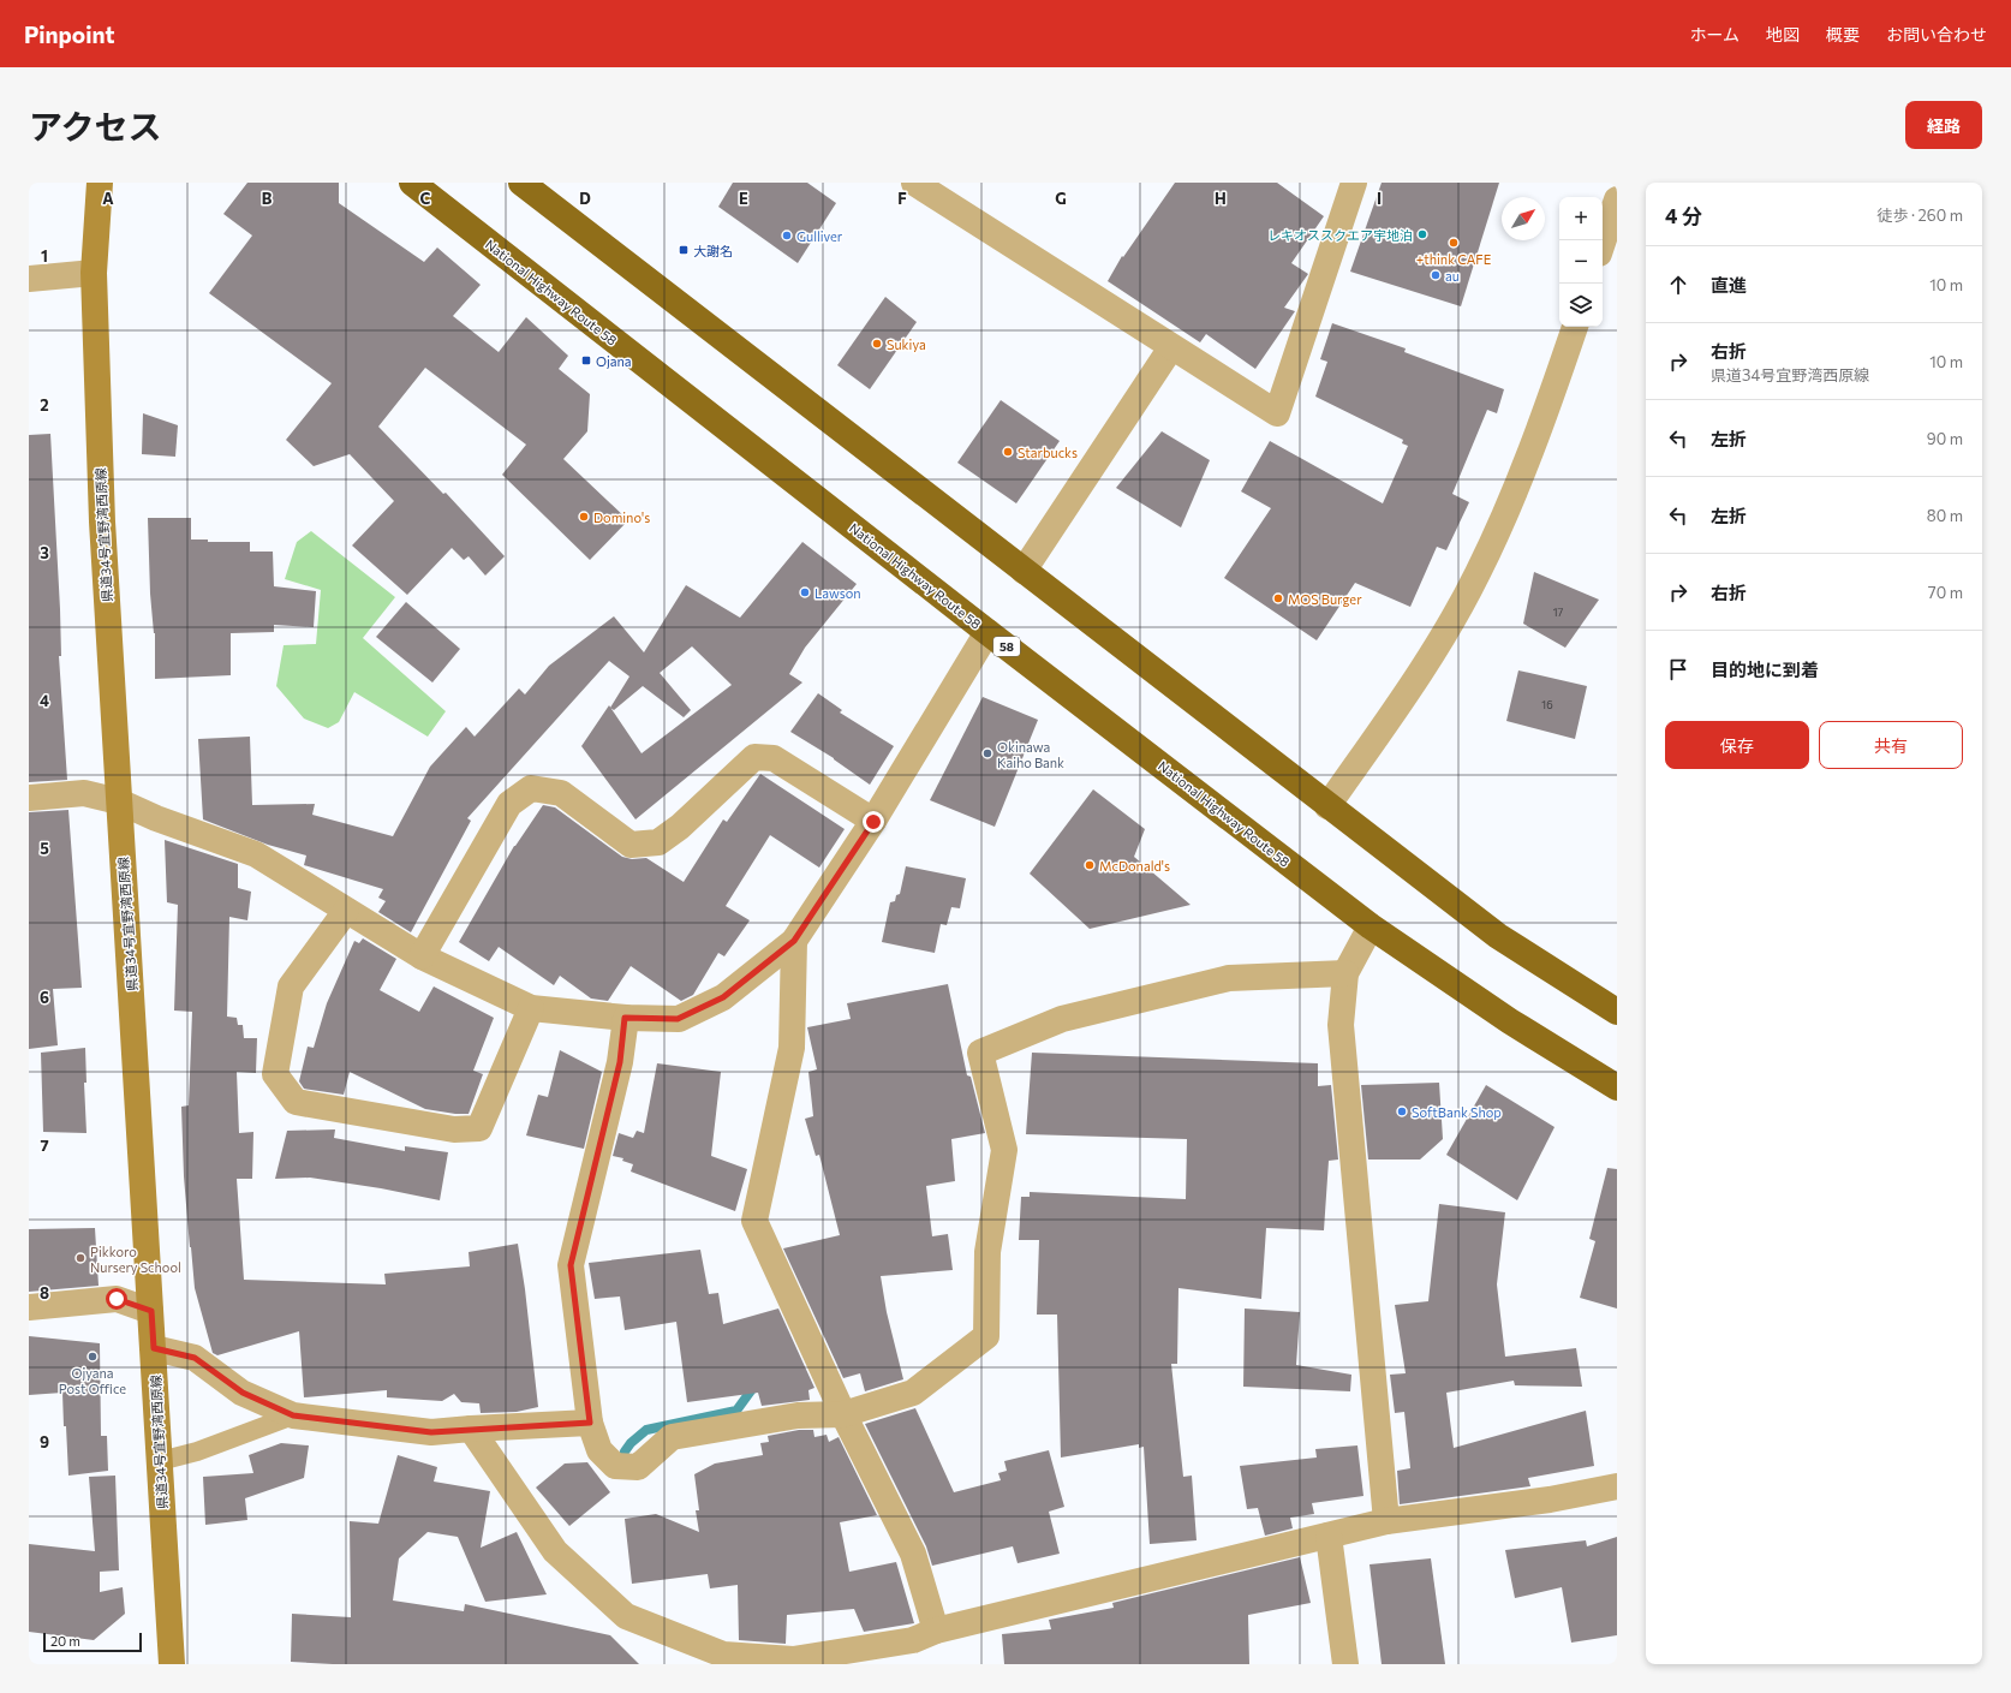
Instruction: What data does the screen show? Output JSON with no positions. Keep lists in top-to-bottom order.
{
  "streets": {
    "highway": ["National Highway Route 58", "58"],
    "main road": ["県道34号宜野湾西原線"]
  },
  "places": {
    "other": [
      "レキオススクエア宇地泊",
      "Gulliver",
      "+think CAFE",
      "au",
      "Sukiya",
      "Starbucks",
      "Domino's",
      "Lawson",
      "MOS Burger",
      "Okinawa Kaiho Bank",
      "McDonald's",
      "SoftBank Shop",
      "Pikkoro Nursery School",
      "Ojyana Post Office"
    ],
    "transit": ["大謝名", "Ojana"]
  },
  "house_numbers": ["17", "16"],
  "scale_bar": "20 m",
  "north": "top right",
  "page": {
    "header": "Pinpoint",
    "nav": [
      "ホーム",
      "地図",
      "概要",
      "お問い合わせ"
    ],
    "title": "アクセス",
    "buttons": [
      "経路",
      ["保存", "共有"]
    ],
    "heading": ["4 分", "徒歩 · 260 m"],
    "map_buttons": ["+", "−"],
    "list": [
      ["直進", "10 m"],
      ["右折", "県道34号宜野湾西原線", "10 m"],
      ["左折", "90 m"],
      ["左折", "80 m"],
      ["右折", "70 m"],
      "目的地に到着"
    ],
    "scale": "20 m"
  },
  "grid": {
    "columns": [
      "A",
      "B",
      "C",
      "D",
      "E",
      "F",
      "G",
      "H",
      "I"
    ],
    "rows": [
      "1",
      "2",
      "3",
      "4",
      "5",
      "6",
      "7",
      "8",
      "9"
    ]
  }
}
